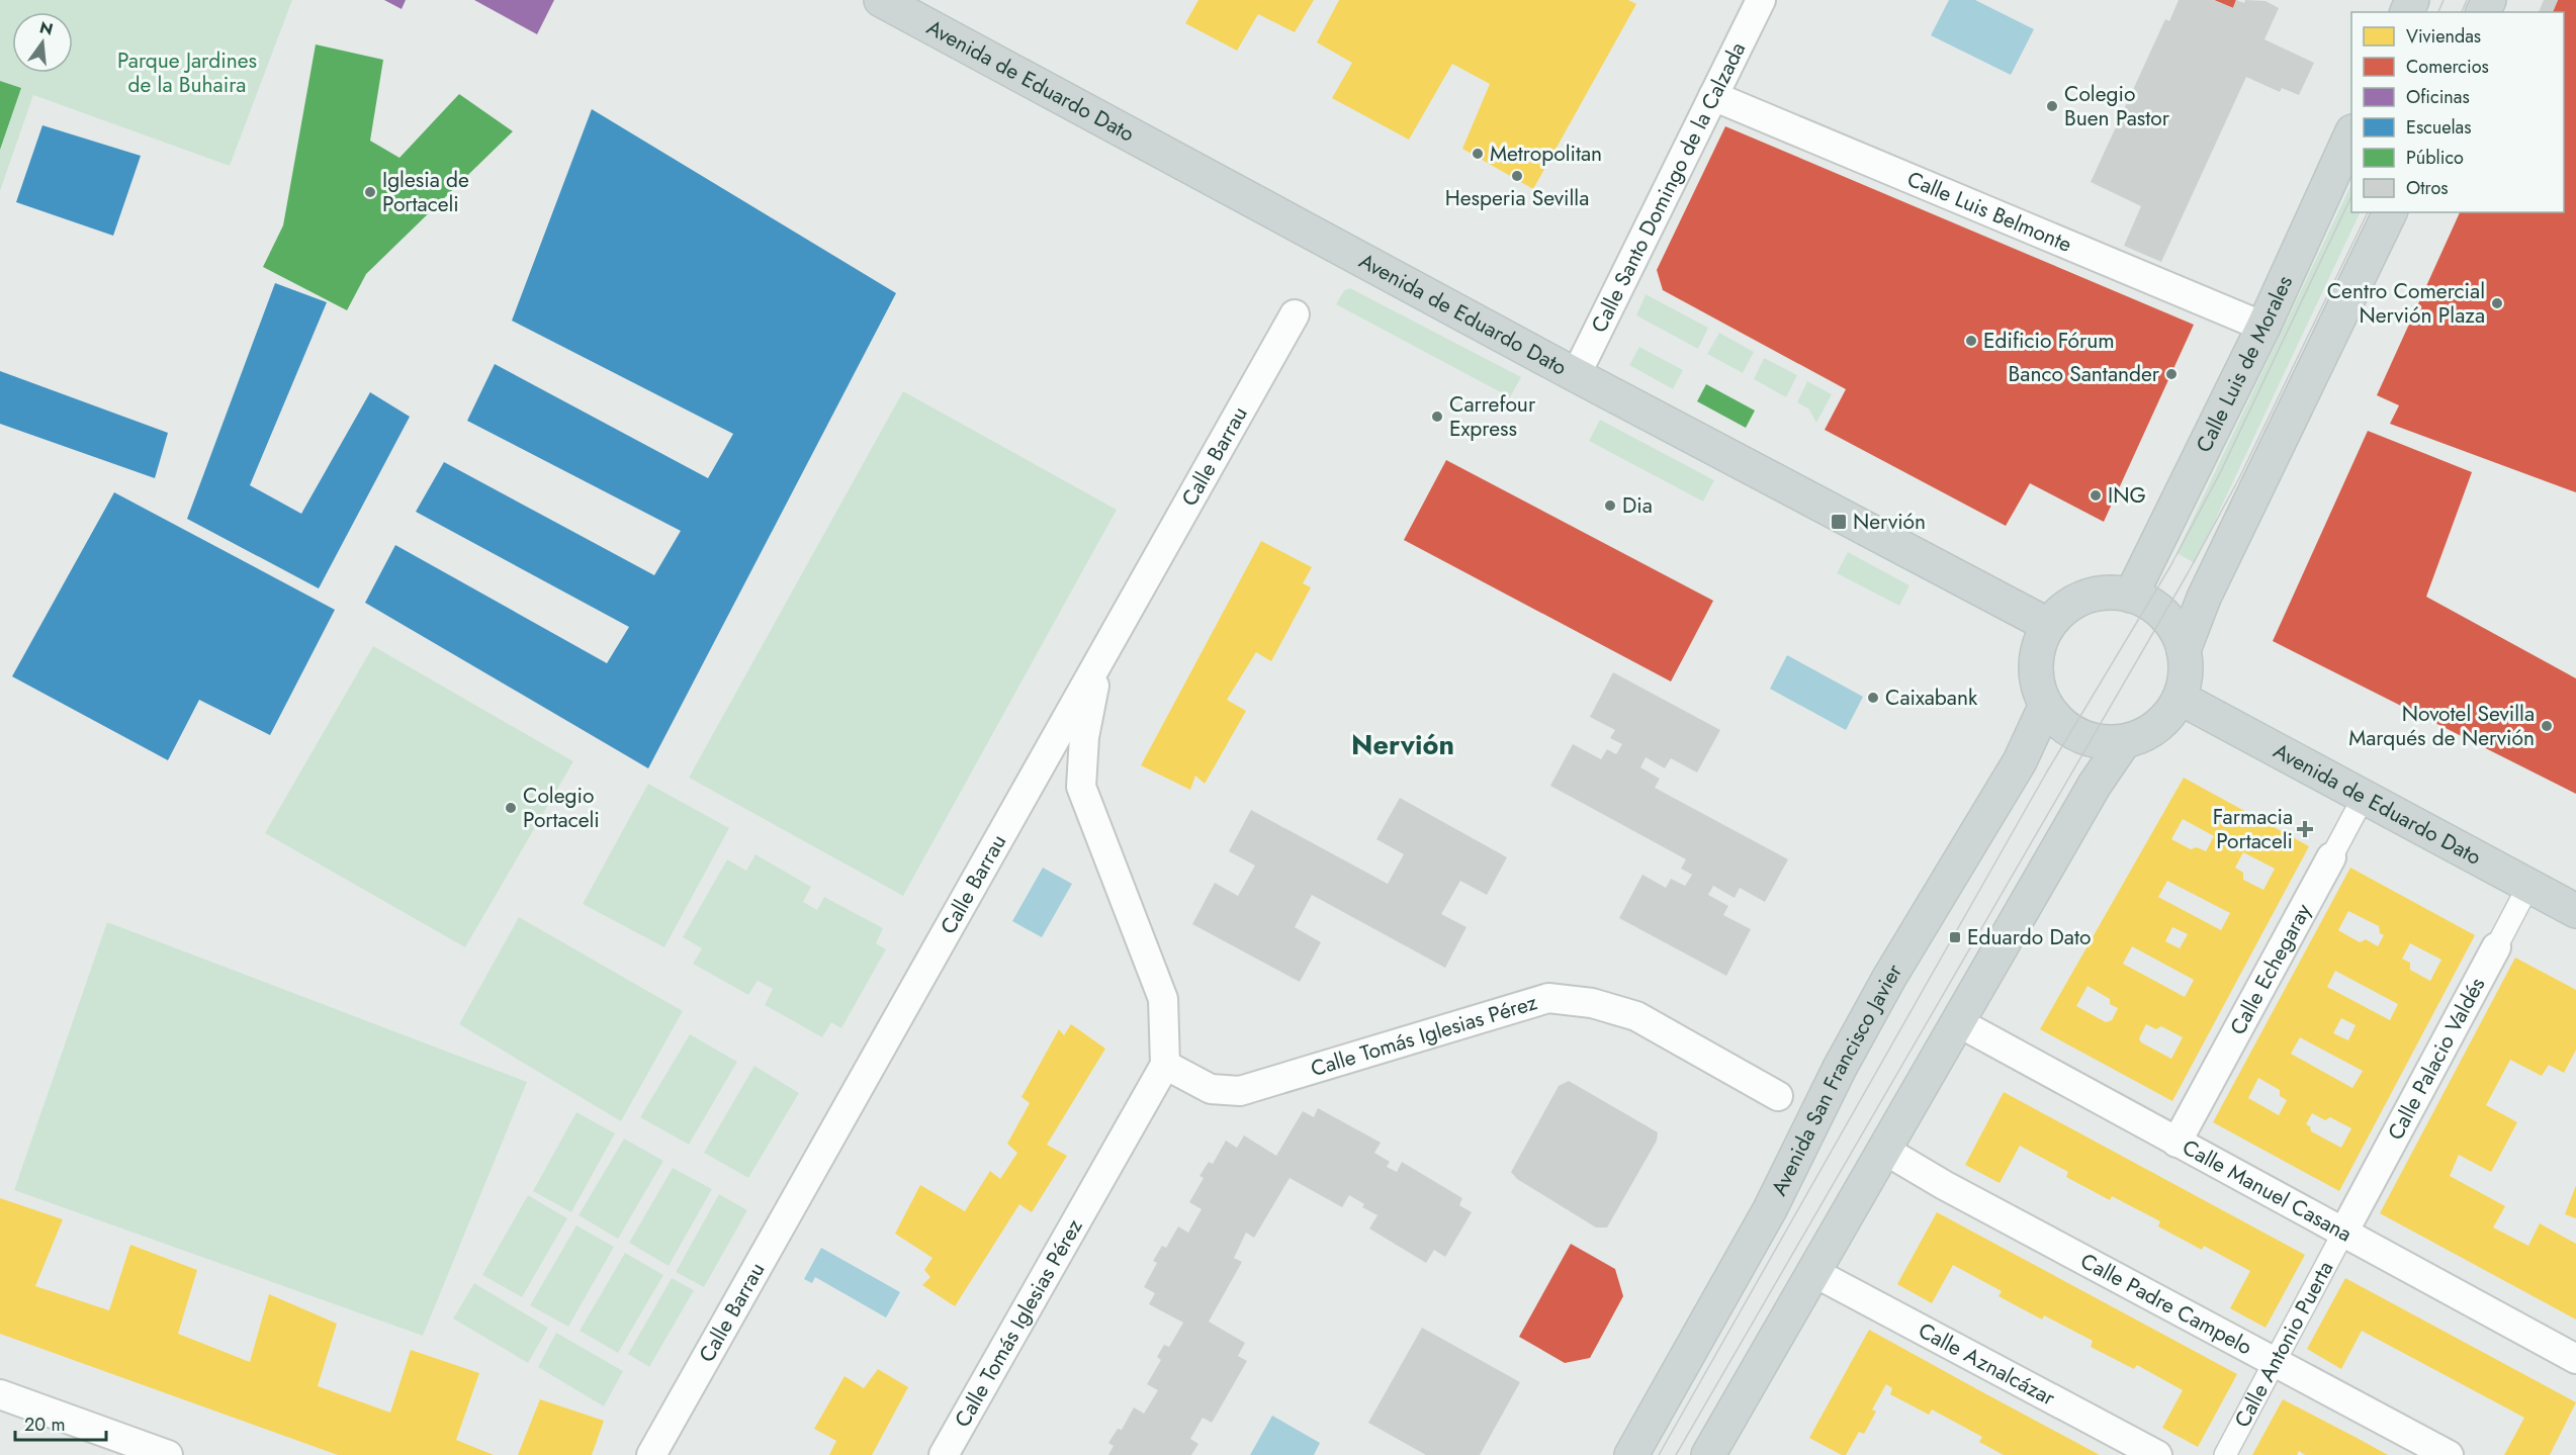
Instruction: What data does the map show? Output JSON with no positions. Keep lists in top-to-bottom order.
{
  "streets": {
    "main road": ["Avenida de Eduardo Dato", "Calle Luis de Morales", "Avenida San Francisco Javier"],
    "street": [
      "Calle Santo Domingo de la Calzada",
      "Calle Luis Belmonte",
      "Calle Barrau",
      "Calle Echegaray",
      "Calle Tomás Iglesias Pérez",
      "Calle Palacio Valdés",
      "Calle Manuel Casana",
      "Calle Padre Campelo",
      "Calle Antonio Puerta",
      "Calle Aznalcázar"
    ]
  },
  "crossings": [
    ["Avenida de Eduardo Dato", "Calle Santo Domingo de la Calzada"],
    ["Avenida de Eduardo Dato", "Calle Luis de Morales"],
    ["Avenida de Eduardo Dato", "Calle Echegaray"],
    ["Avenida de Eduardo Dato", "Calle Palacio Valdés"],
    ["Avenida de Eduardo Dato", "Avenida San Francisco Javier"],
    ["Calle Santo Domingo de la Calzada", "Calle Luis Belmonte"],
    ["Calle Luis Belmonte", "Calle Luis de Morales"],
    ["Calle Luis de Morales", "Avenida San Francisco Javier"],
    ["Calle Echegaray", "Calle Manuel Casana"],
    ["Calle Palacio Valdés", "Calle Manuel Casana"],
    ["Calle Palacio Valdés", "Calle Antonio Puerta"],
    ["Calle Manuel Casana", "Calle Antonio Puerta"],
    ["Calle Padre Campelo", "Calle Antonio Puerta"]
  ],
  "districts": ["Nervión"],
  "parks": ["Parque Jardines de la Buhaira"],
  "places": {
    "other": [
      "Colegio Buen Pastor",
      "Metropolitan",
      "Hesperia Sevilla",
      "Iglesia de Portaceli",
      "Centro Comercial Nervión Plaza",
      "Edificio Fórum",
      "Banco Santander",
      "Carrefour Express",
      "ING",
      "Dia",
      "Caixabank",
      "Novotel Sevilla Marqués de Nervión",
      "Colegio Portaceli"
    ],
    "transit": ["Nervión", "Eduardo Dato"],
    "health": ["Farmacia Portaceli"]
  },
  "legend": [
    "Viviendas",
    "Comercios",
    "Oficinas",
    "Escuelas",
    "Público",
    "Otros"
  ],
  "scale_bar": "20 m",
  "north": "top"
}
